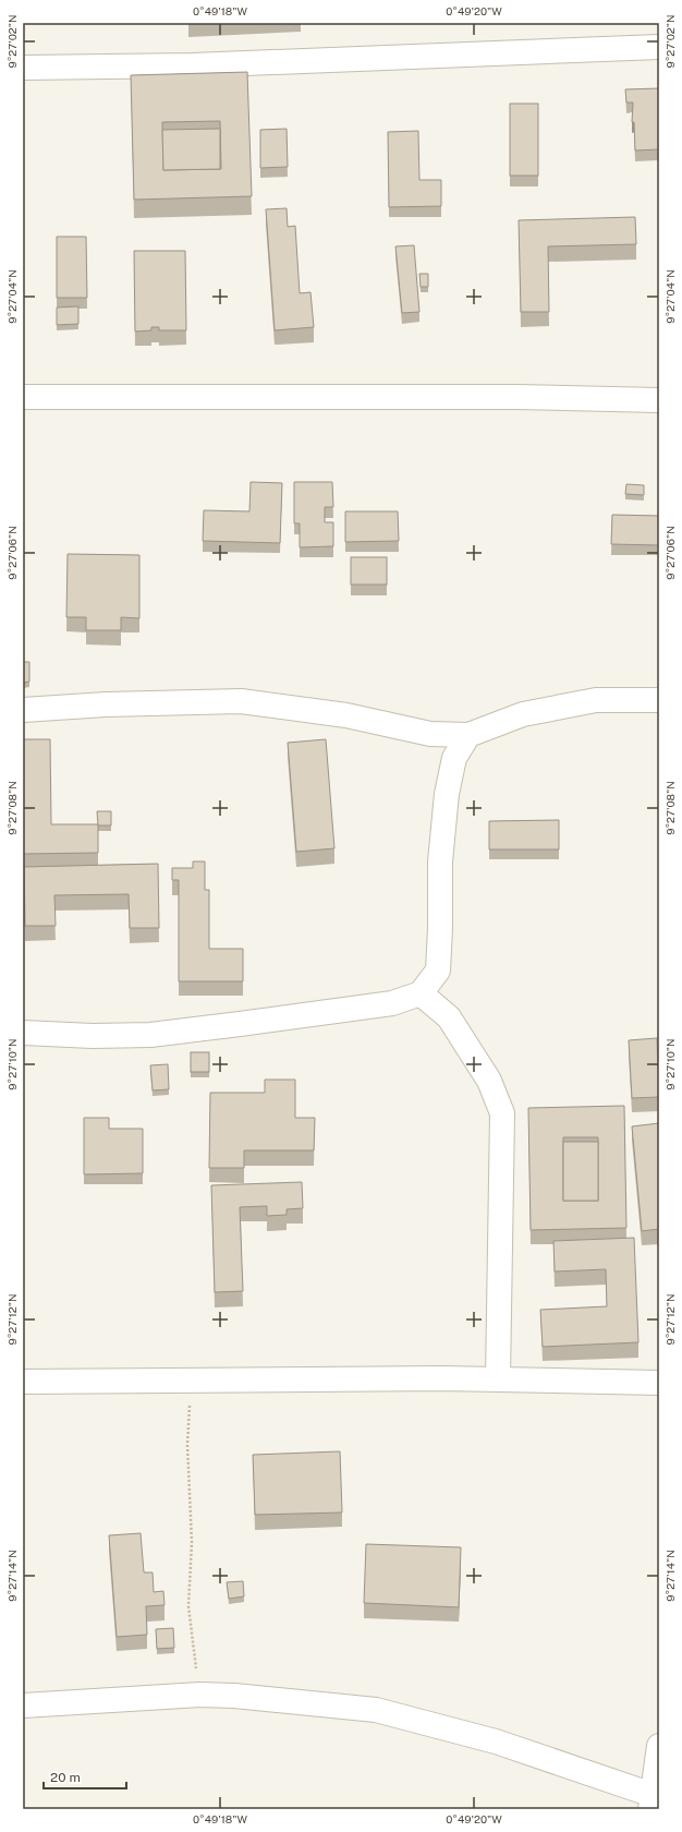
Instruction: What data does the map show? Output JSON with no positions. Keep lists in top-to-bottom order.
{
  "scale_bar": "20 m",
  "coordinates": [
    "0°49'18\"W",
    "0°49'20\"W",
    "9°27'02\"N",
    "9°27'04\"N",
    "9°27'06\"N",
    "9°27'08\"N",
    "9°27'10\"N",
    "9°27'12\"N",
    "9°27'14\"N"
  ]
}
